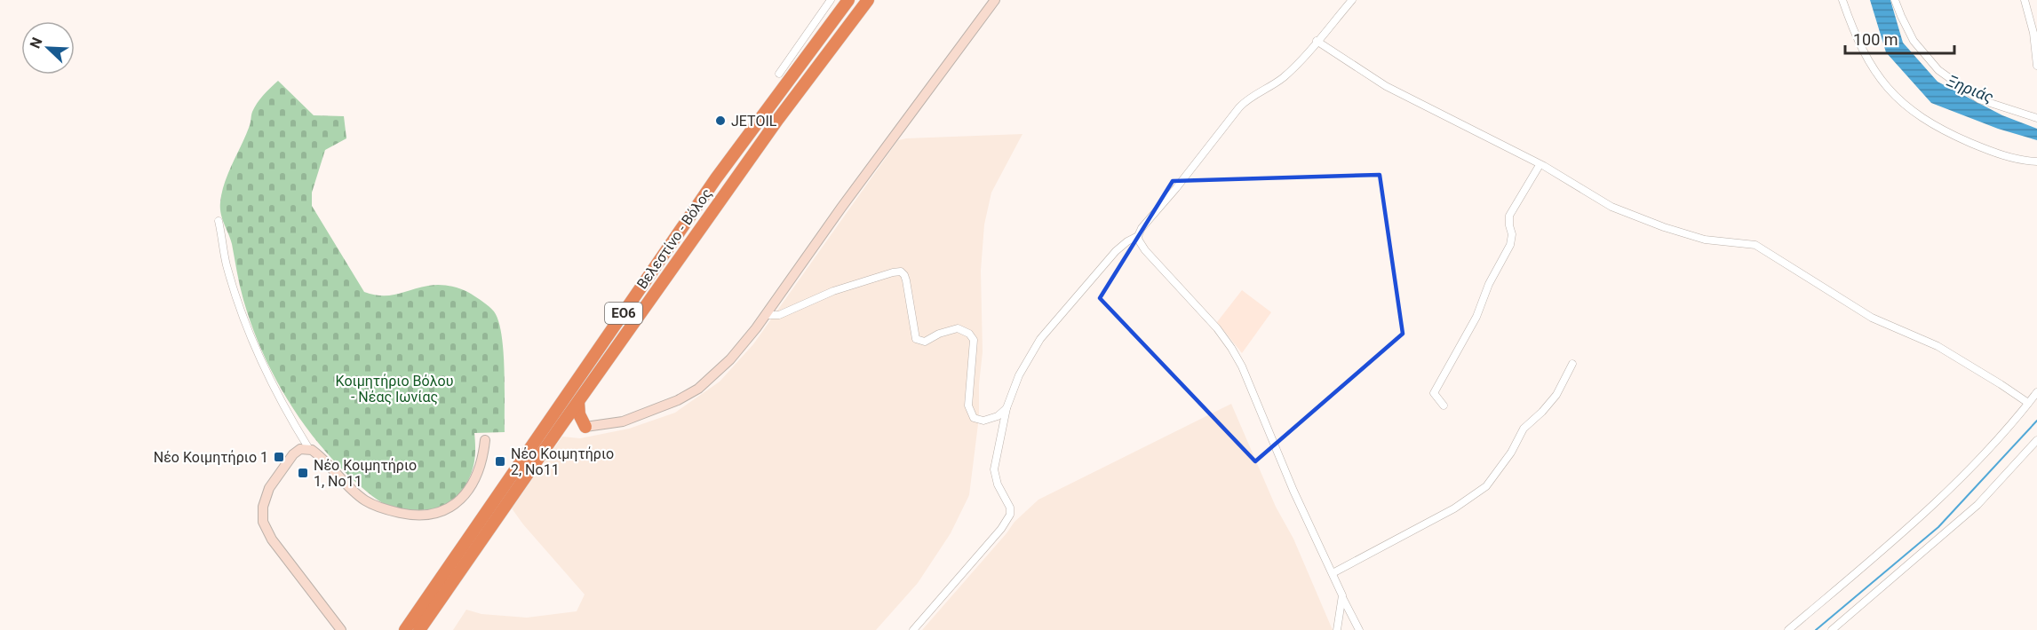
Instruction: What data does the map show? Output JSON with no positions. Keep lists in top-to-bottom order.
{
  "streets": {
    "highway": ["Βελεστίνο - Βόλος", "ΕΟ6"]
  },
  "water": ["Ξηριάς"],
  "parks": ["Κοιμητήριο Βόλου - Νέας Ιωνίας"],
  "places": {
    "other": ["JETOIL"],
    "transit": ["Νέο Κοιμητήριο 1", "Νέο Κοιμητήριο 2, Νο11", "Νέο Κοιμητήριο 1, Νο11"]
  },
  "scale_bar": "100 m",
  "north": "top left"
}
